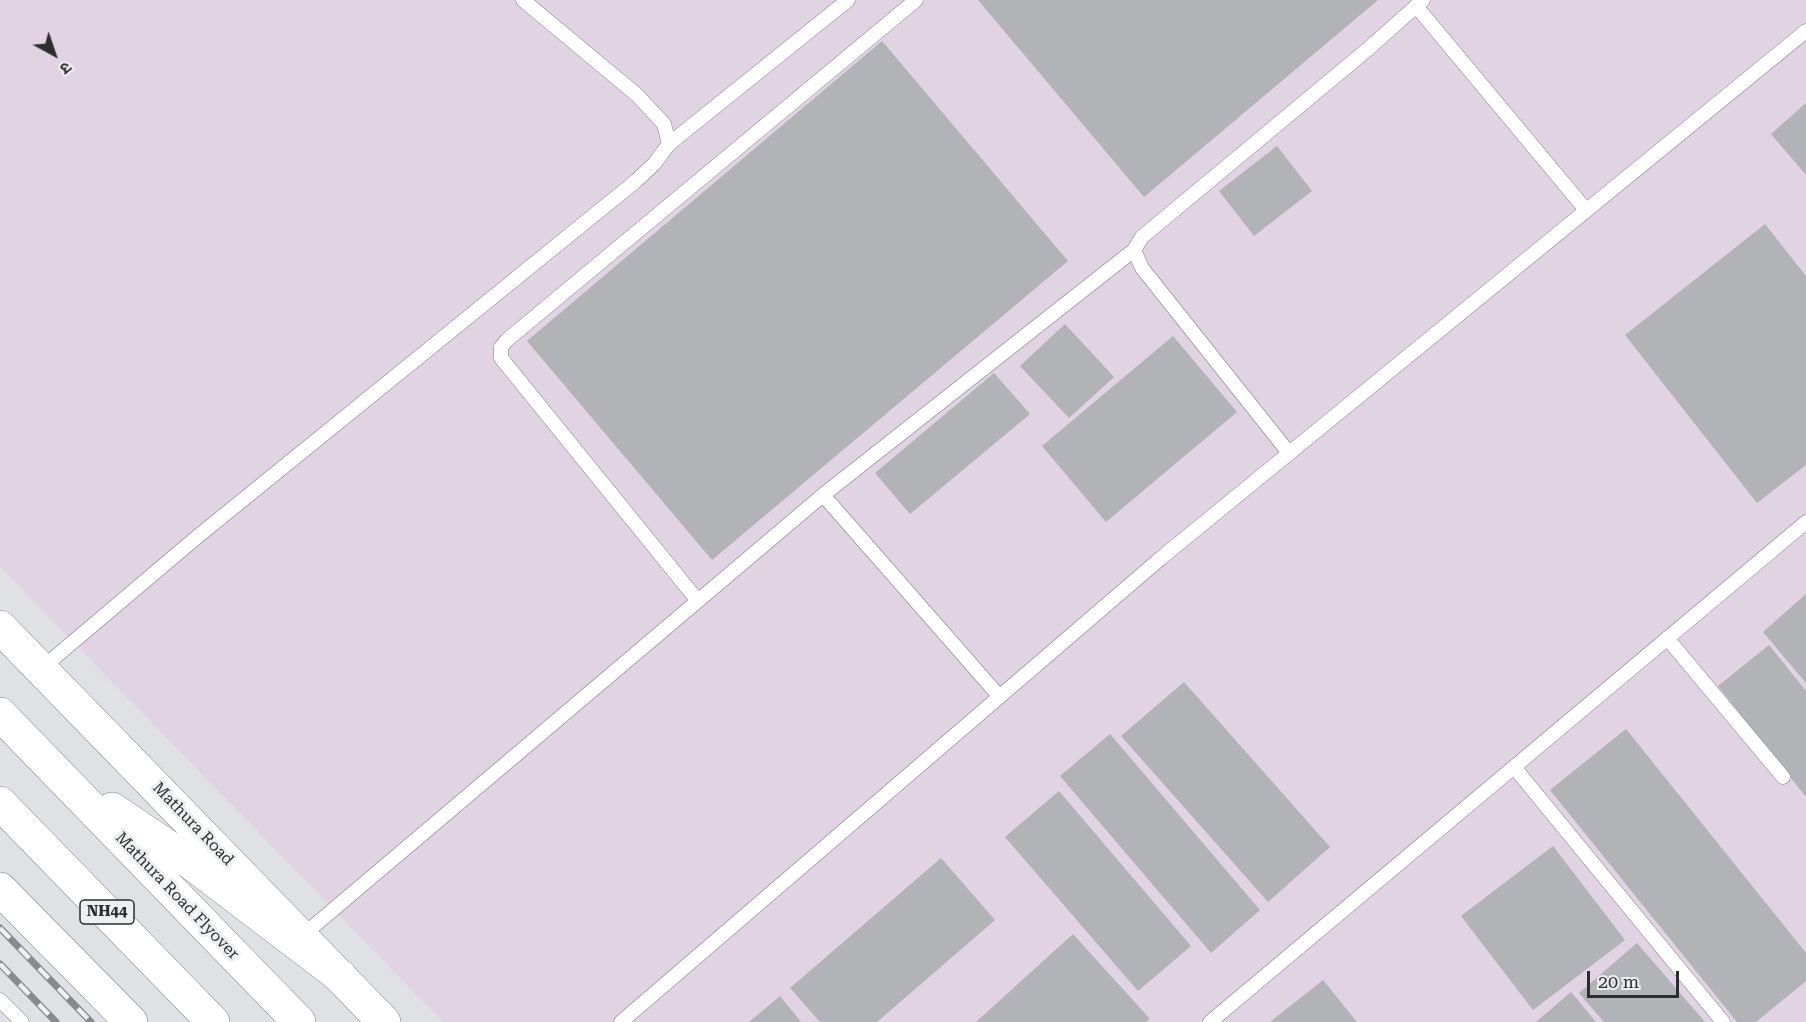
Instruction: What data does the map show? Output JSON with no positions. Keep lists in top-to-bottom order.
{
  "streets": {
    "main road": ["Mathura Road", "Mathura Road Flyover", "NH44"]
  },
  "scale_bar": "20 m",
  "north": "bottom right"
}
